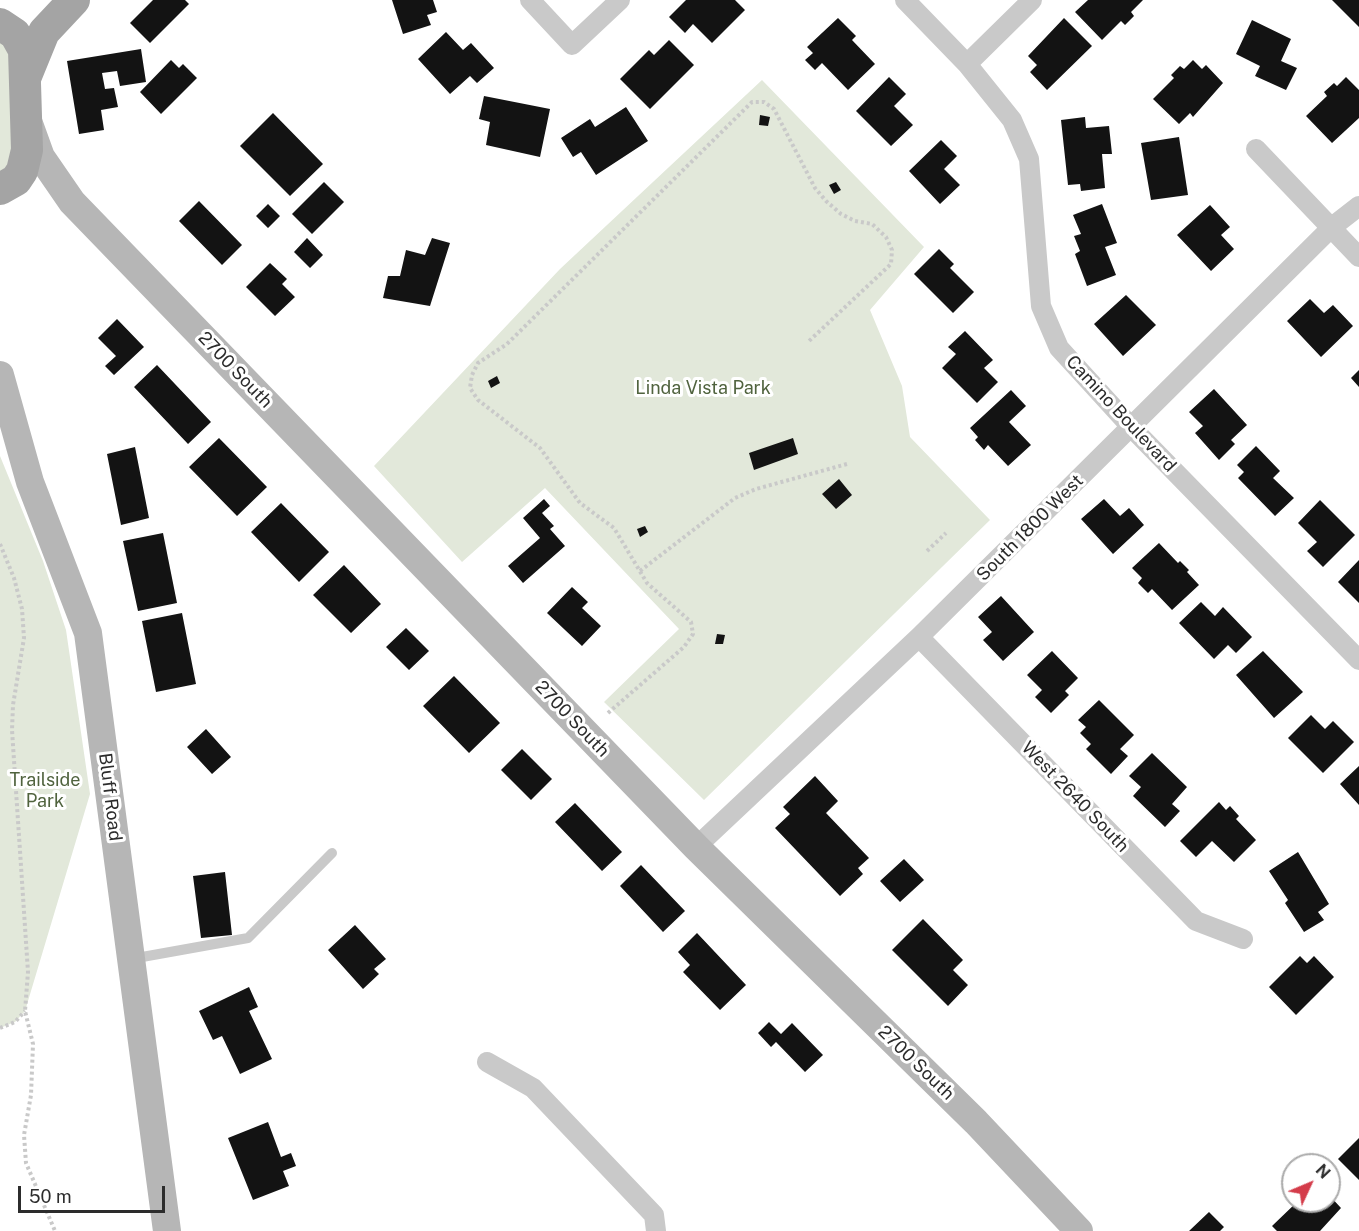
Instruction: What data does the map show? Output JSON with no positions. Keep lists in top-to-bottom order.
{
  "streets": {
    "main road": ["2700 South", "Bluff Road"],
    "street": ["Camino Boulevard", "South 1800 West", "West 2640 South"]
  },
  "crossings": [
    ["2700 South", "South 1800 West"],
    ["Camino Boulevard", "South 1800 West"],
    ["South 1800 West", "West 2640 South"]
  ],
  "parks": ["Linda Vista Park", "Trailside Park"],
  "scale_bar": "50 m",
  "north": "top right"
}
